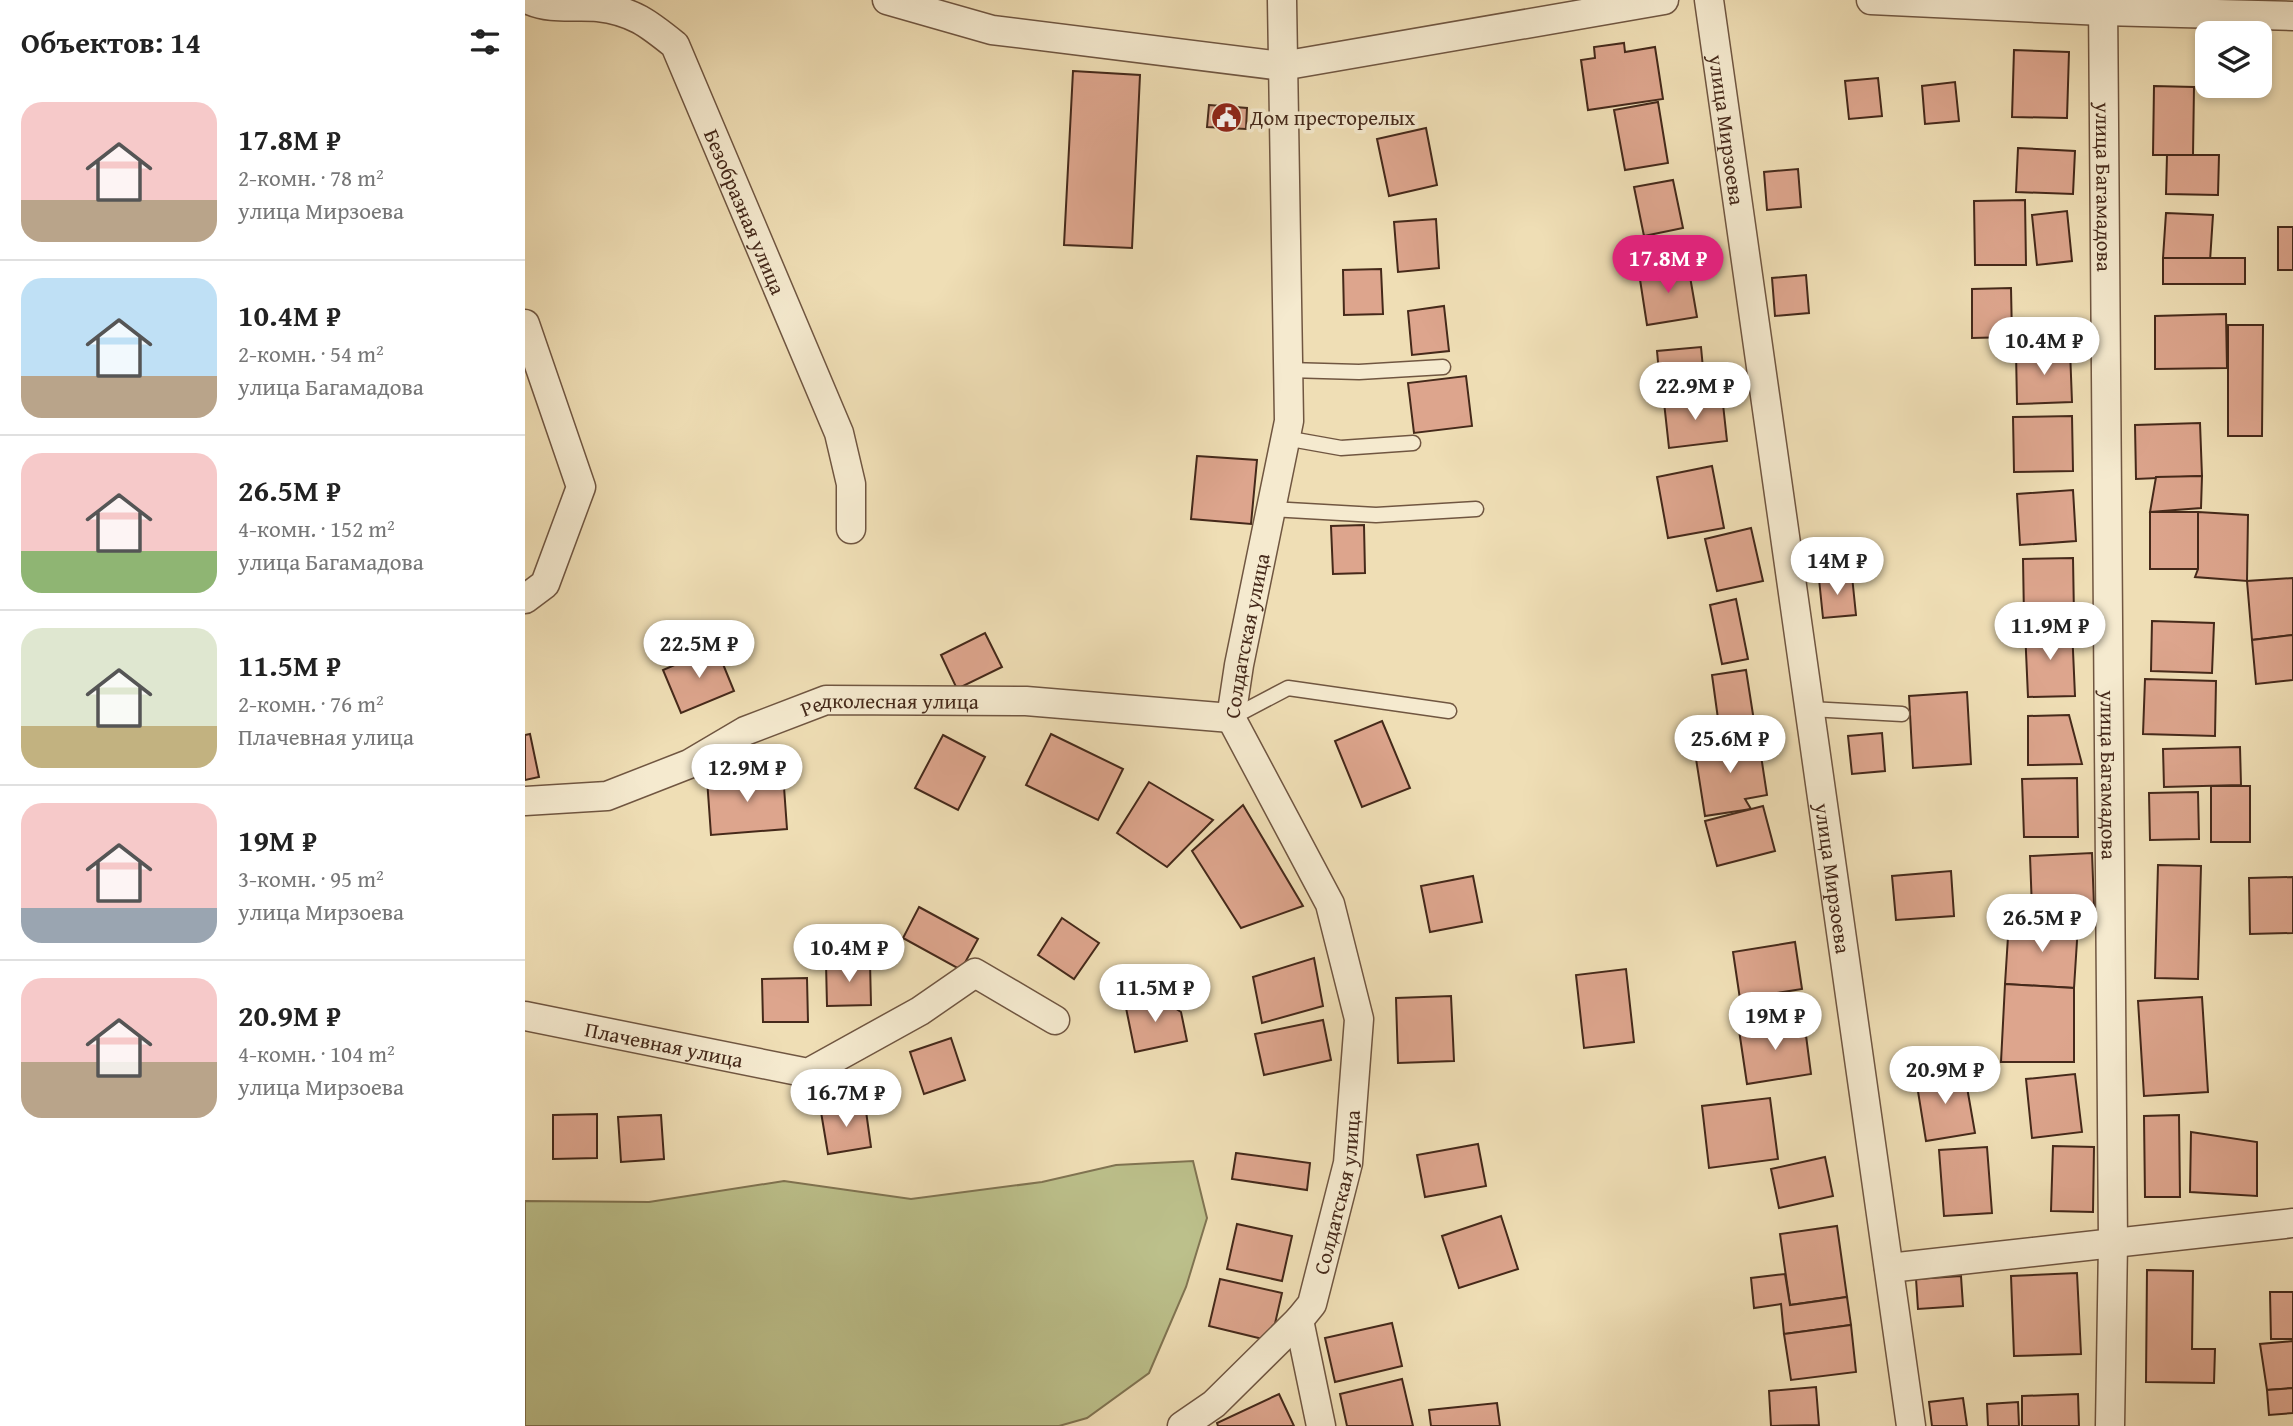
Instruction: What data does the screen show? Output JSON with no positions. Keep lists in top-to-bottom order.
{
  "streets": {
    "street": [
      "улица Мирзоева",
      "улица Багамадова",
      "Безобразная улица",
      "Солдатская улица",
      "Редколесная улица",
      "Плачевная улица"
    ]
  },
  "crossings": [
    ["Солдатская улица", "Редколесная улица"]
  ],
  "places": {
    "public building": ["Дом престорелых"]
  },
  "page": {
    "heading": "Объектов: 14",
    "list": [
      {
        "name": "17.8M ₽",
        "note": "2-комн. · 78 m² · улица Мирзоева"
      },
      {
        "name": "10.4M ₽",
        "note": "2-комн. · 54 m² · улица Багамадова"
      },
      {
        "name": "26.5M ₽",
        "note": "4-комн. · 152 m² · улица Багамадова"
      },
      {
        "name": "11.5M ₽",
        "note": "2-комн. · 76 m² · Плачевная улица"
      },
      {
        "name": "19M ₽",
        "note": "3-комн. · 95 m² · улица Мирзоева"
      },
      {
        "name": "20.9M ₽",
        "note": "4-комн. · 104 m² · улица Мирзоева"
      }
    ],
    "price": [
      "17.8M ₽",
      "10.4M ₽",
      "22.9M ₽",
      "14M ₽",
      "11.9M ₽",
      "22.5M ₽",
      "25.6M ₽",
      "12.9M ₽",
      "26.5M ₽",
      "10.4M ₽",
      "11.5M ₽",
      "19M ₽",
      "20.9M ₽",
      "16.7M ₽"
    ]
  }
}
